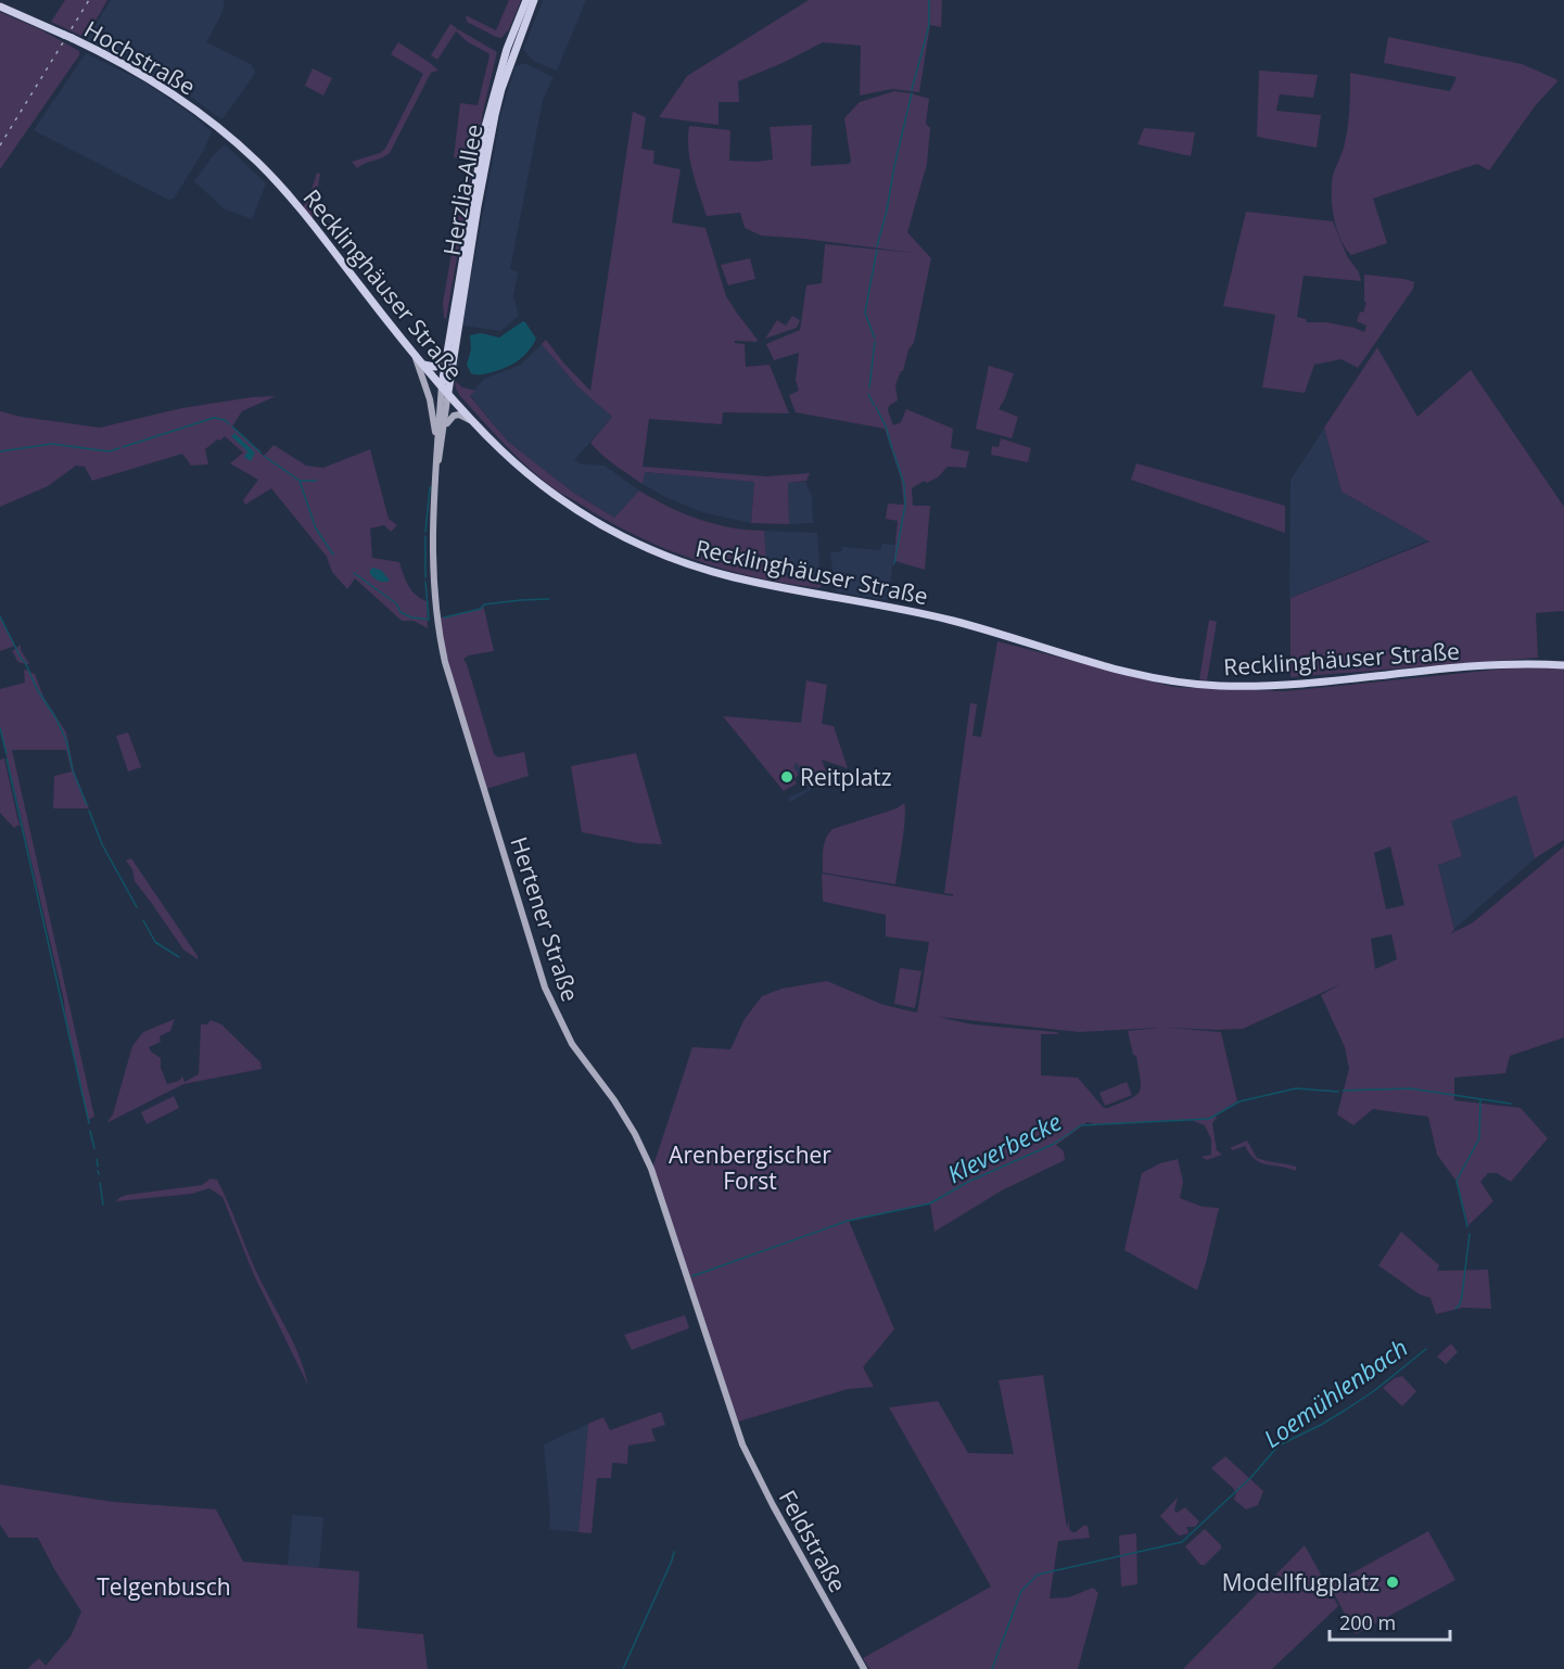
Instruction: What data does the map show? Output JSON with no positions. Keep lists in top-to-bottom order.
{
  "streets": {
    "main road": [
      "Hochstraße",
      "Herzlia-Allee",
      "Recklinghäuser Straße",
      "Hertener Straße",
      "Feldstraße"
    ]
  },
  "crossings": [
    ["Hochstraße", "Recklinghäuser Straße"],
    ["Herzlia-Allee", "Recklinghäuser Straße"],
    ["Herzlia-Allee", "Hertener Straße"],
    ["Recklinghäuser Straße", "Hertener Straße"],
    ["Hertener Straße", "Feldstraße"]
  ],
  "water": ["Kleverbecke", "Loemühlenbach"],
  "parks": ["Arenbergischer Forst", "Telgenbusch"],
  "places": ["Reitplatz", "Modellfugplatz"],
  "scale_bar": "200 m"
}
